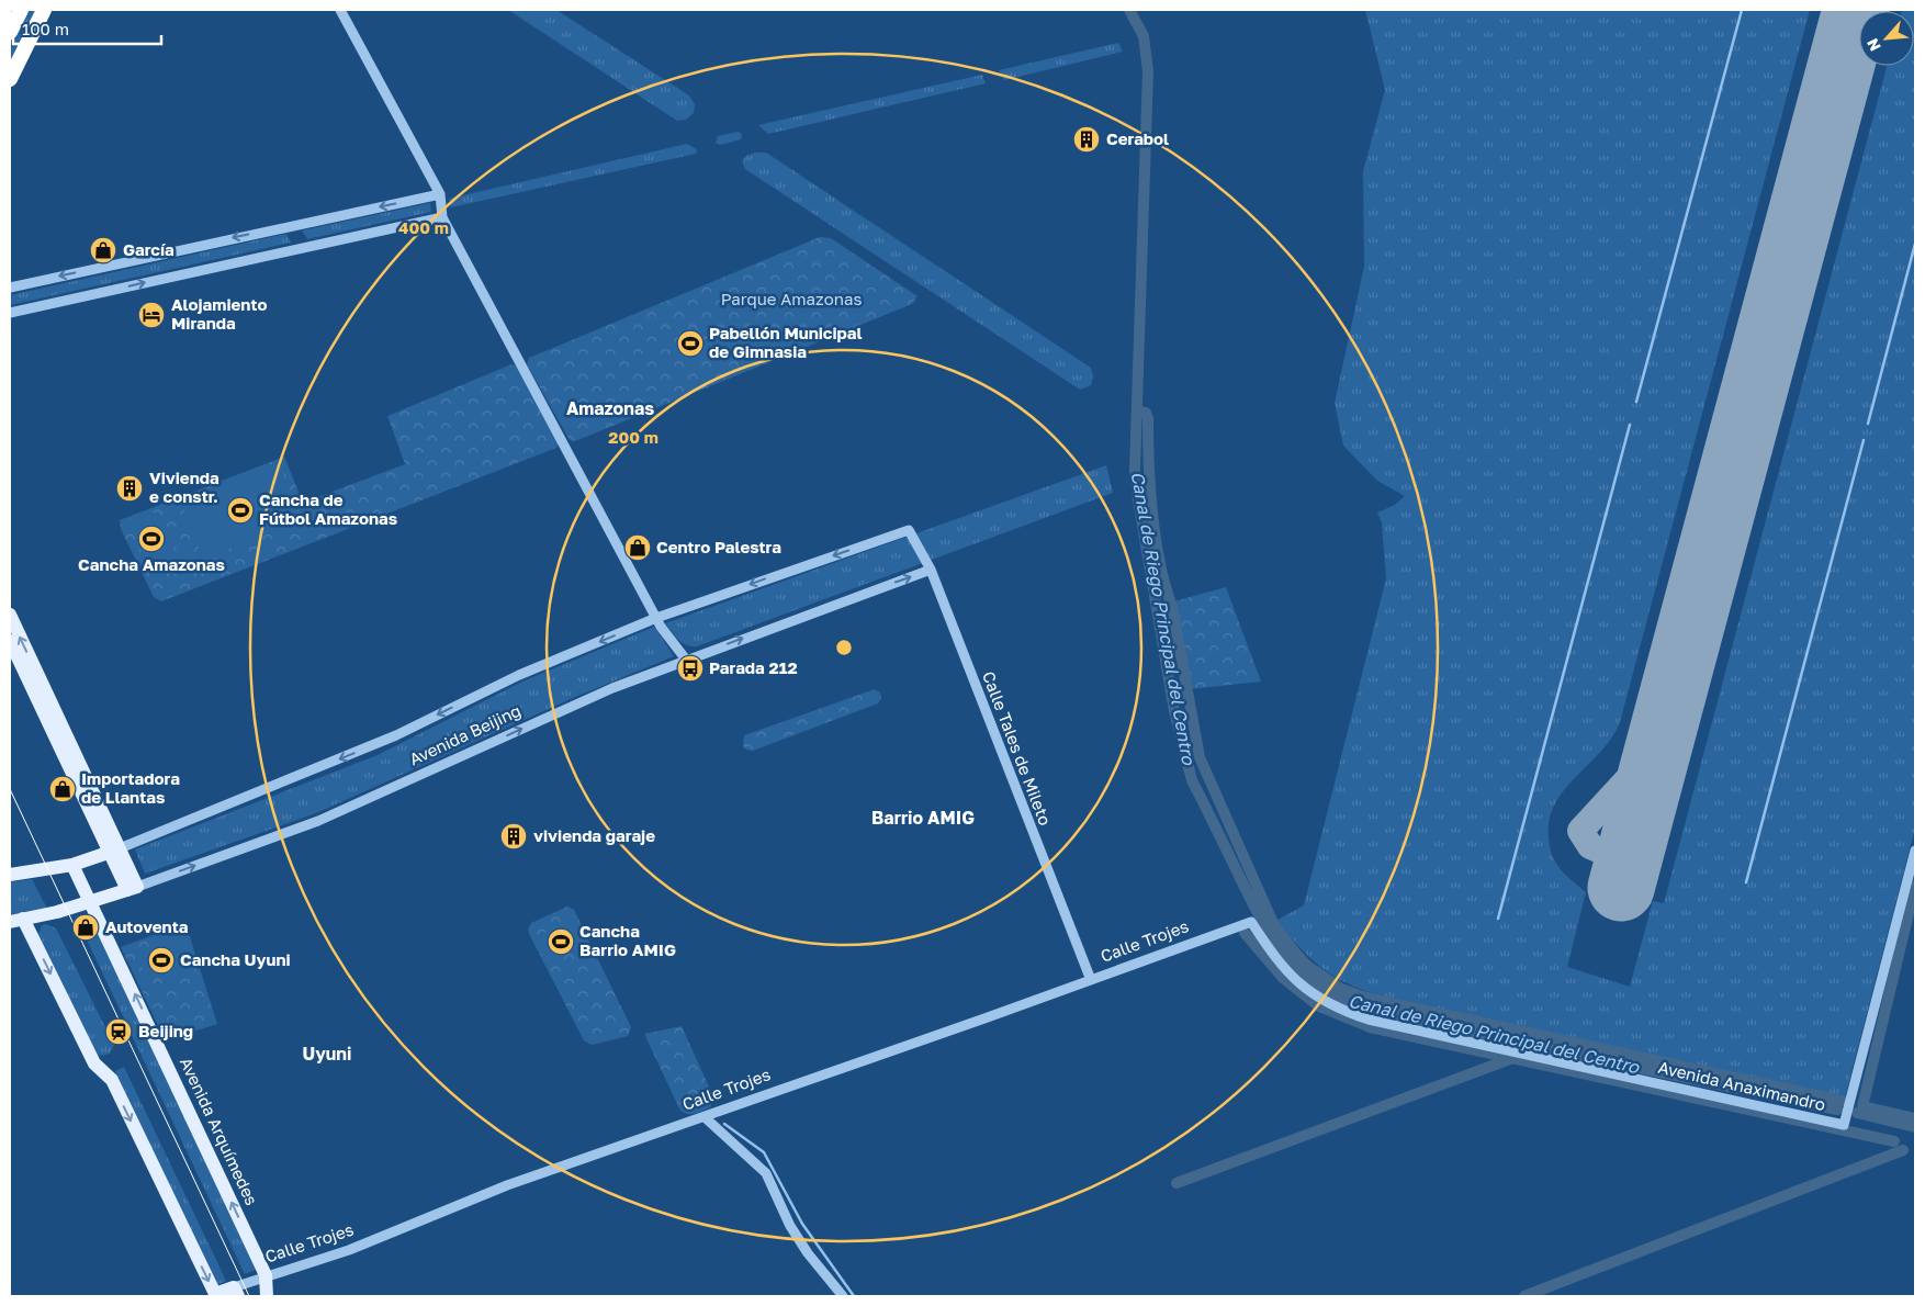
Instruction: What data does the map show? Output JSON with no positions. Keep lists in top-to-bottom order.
{
  "streets": {
    "main road": ["Avenida Beijing", "Calle Trojes", "Avenida Arquímedes"],
    "street": ["Calle Tales de Mileto", "Avenida Anaximandro"]
  },
  "crossings": [
    ["Avenida Beijing", "Calle Tales de Mileto"],
    ["Avenida Beijing", "Calle Trojes"],
    ["Avenida Beijing", "Avenida Arquímedes"],
    ["Calle Tales de Mileto", "Calle Trojes"],
    ["Calle Trojes", "Avenida Anaximandro"],
    ["Calle Trojes", "Avenida Arquímedes"]
  ],
  "one_way": ["Avenida Arquímedes"],
  "districts": ["Amazonas", "Barrio AMIG", "Uyuni"],
  "water": ["Canal de Riego Principal del Centro"],
  "parks": ["Parque Amazonas"],
  "places": {
    "building": ["Cerabol", "Vivienda e constr.", "vivienda garaje"],
    "shop": [
      "García",
      "Centro Palestra",
      "Importadora de Llantas",
      "Autoventa"
    ],
    "hotel": ["Alojamiento Miranda"],
    "sports": [
      "Pabellón Municipal de Gimnasia",
      "Cancha de Fútbol Amazonas",
      "Cancha Amazonas",
      "Cancha Barrio AMIG",
      "Cancha Uyuni"
    ],
    "bus stop": ["Parada 212"],
    "station": ["Beijing"]
  },
  "scale_bar": "100 m",
  "north": "bottom left",
  "rings": ["400 m", "200 m"]
}
